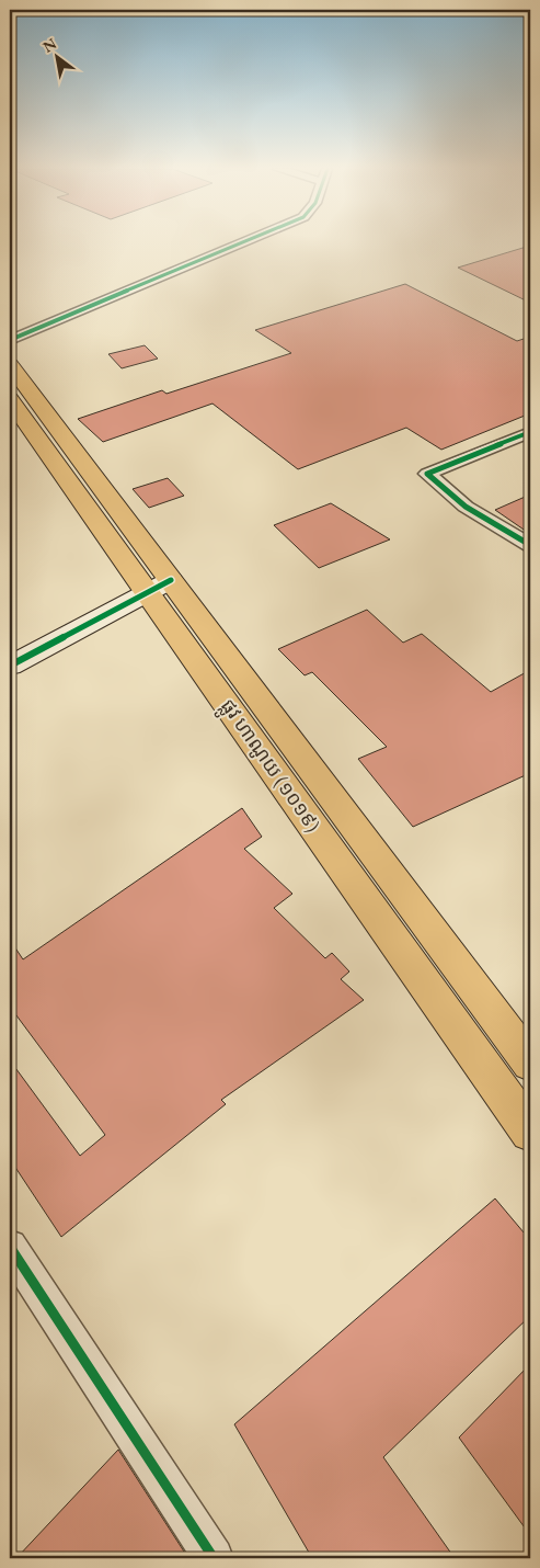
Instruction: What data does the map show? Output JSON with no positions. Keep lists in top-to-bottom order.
{
  "streets": {
    "main road": ["ផ្លូវ ហាណូយ (១០១៩)"]
  },
  "north": "top left"
}
